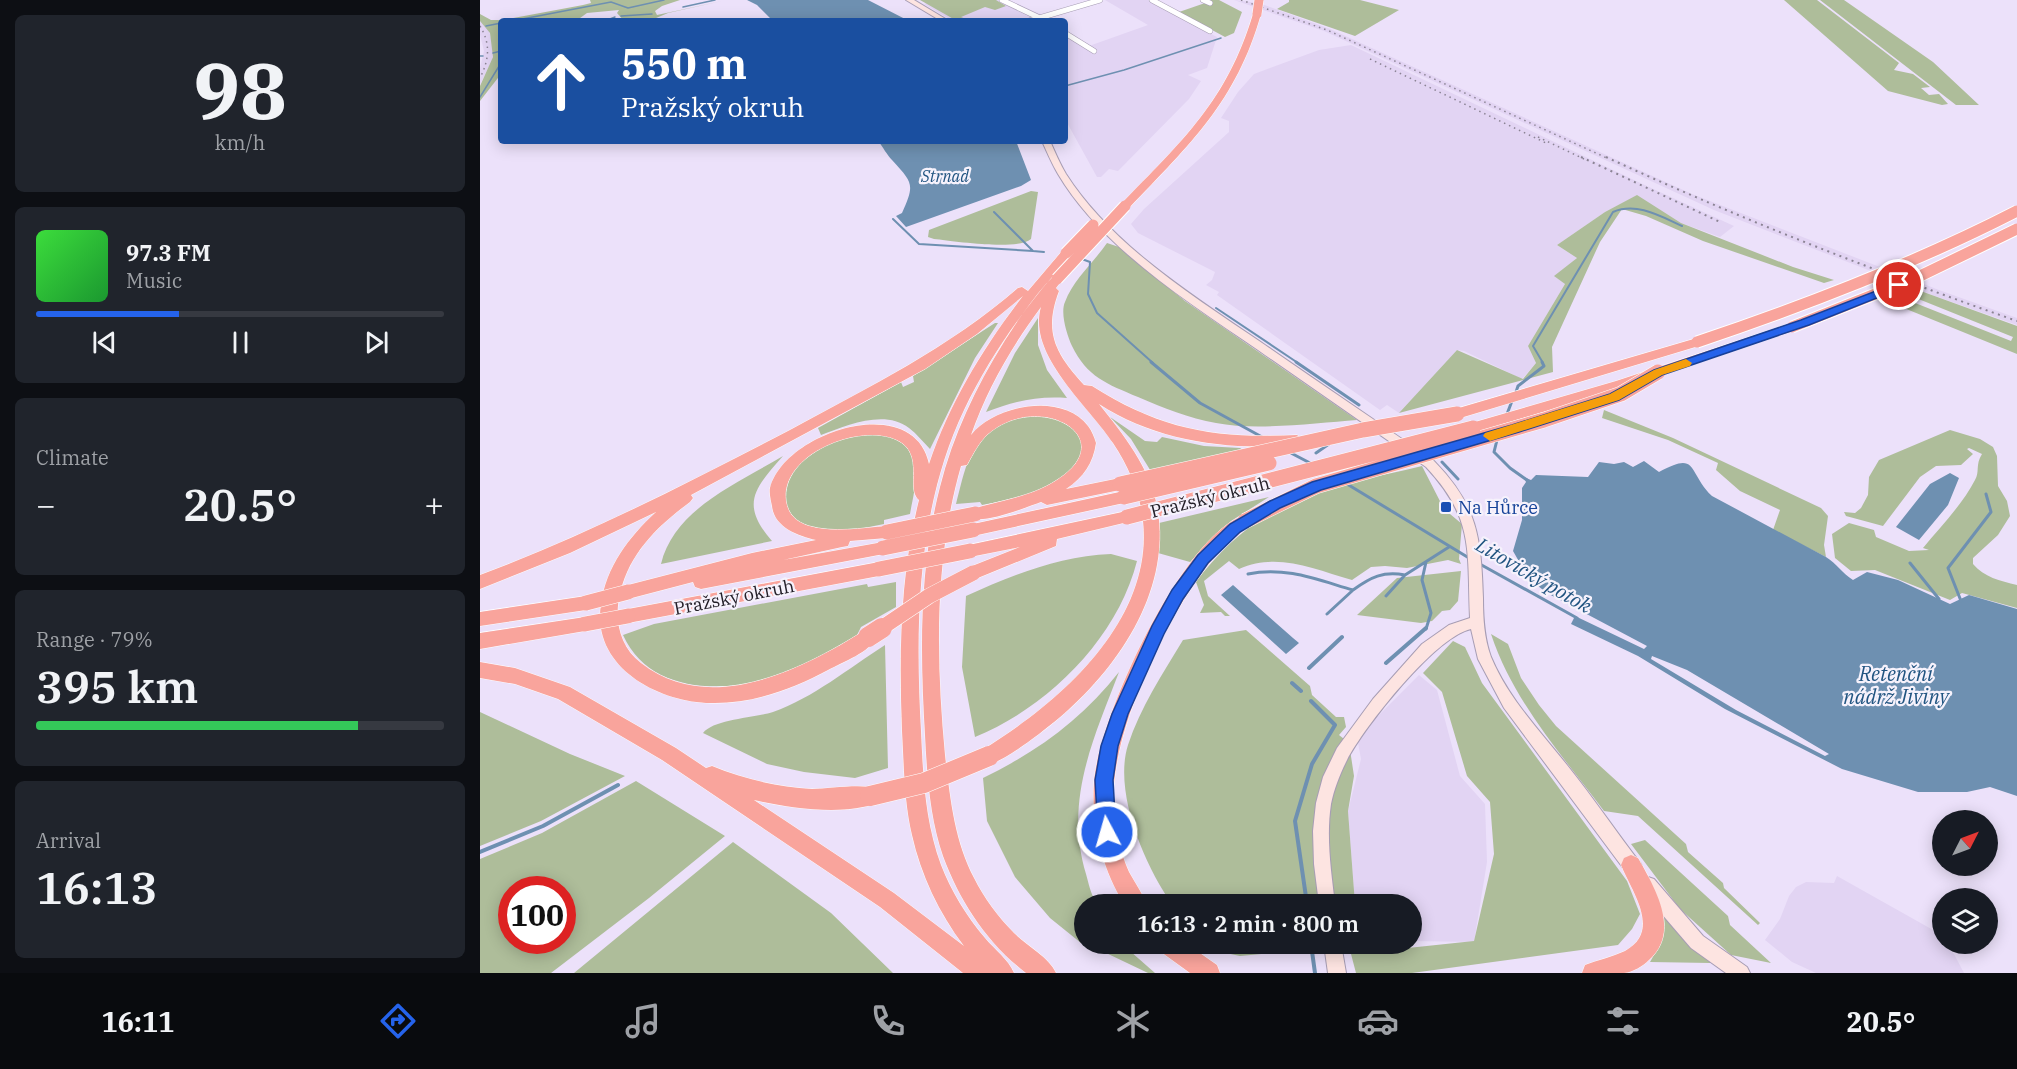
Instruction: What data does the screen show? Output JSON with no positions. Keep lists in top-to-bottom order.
{
  "streets": {
    "highway": ["Pražský okruh"]
  },
  "water": ["Strnad", "Litovický potok", "Retenční nádrž Jiviny"],
  "places": {
    "transit": ["Na Hůrce"]
  },
  "north": "top right",
  "page": {
    "tile": [
      ["98", "km/h"],
      "Climate",
      ["Range · 79%", "395 km"],
      ["Arrival", "16:13"]
    ],
    "turn": ["550 m", "Pražský okruh"],
    "song": ["97.3 FM", "Music"],
    "heat": ["−", "20.5°", "+"],
    "limit": "100",
    "trip": "16:13 · 2 min · 800 m",
    "tabs": ["16:11", "20.5°"]
  }
}
